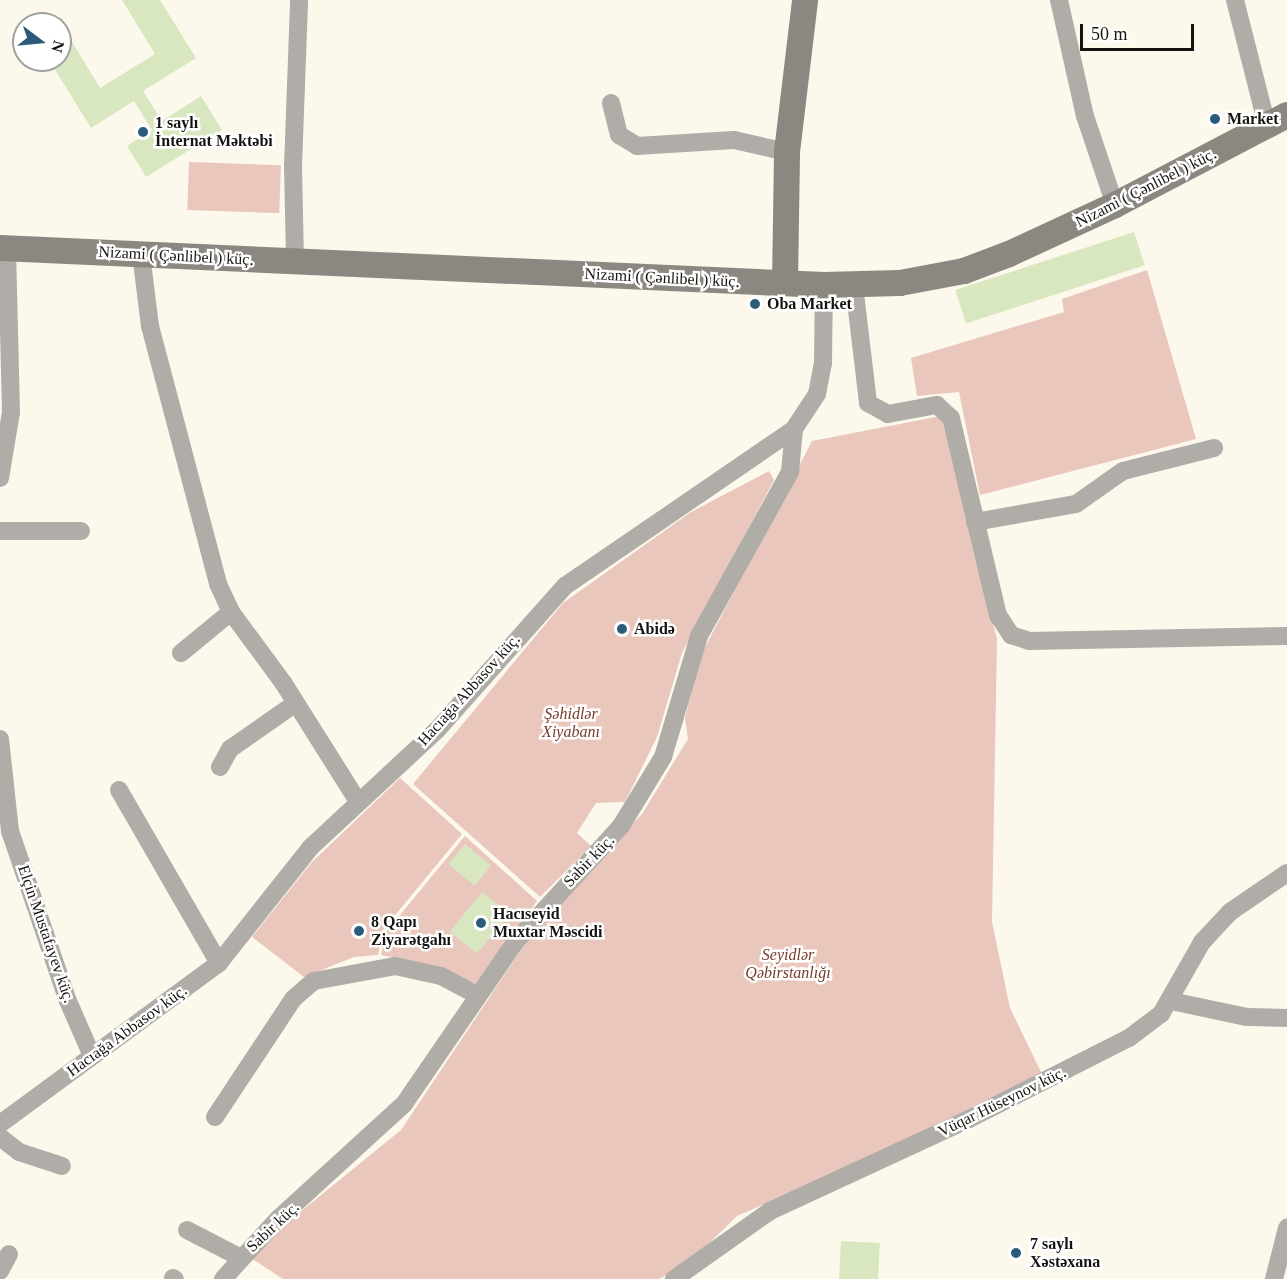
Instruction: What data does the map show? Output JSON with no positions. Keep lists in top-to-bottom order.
{
  "streets": {
    "main road": ["Nizami ( Çənlibel ) küç."],
    "street": [
      "Hacıağa Abbasov küç.",
      "Sabir küç.",
      "Elçin Mustafayev küç.",
      "Vüqar Hüseynov küç."
    ]
  },
  "crossings": [
    ["Nizami ( Çənlibel ) küç.", "Hacıağa Abbasov küç."],
    ["Hacıağa Abbasov küç.", "Sabir küç."],
    ["Hacıağa Abbasov küç.", "Elçin Mustafayev küç."]
  ],
  "parks": ["Şəhidlər Xiyabanı", "Seyidlər Qəbirstanlığı"],
  "places": [
    "Market",
    "1 saylı İnternat Məktəbi",
    "Oba Market",
    "Abidə",
    "Hacıseyid Muxtar Məscidi",
    "8 Qapı Ziyarətgahı",
    "7 saylı Xəstəxana"
  ],
  "scale_bar": "50 m",
  "north": "right"
}
